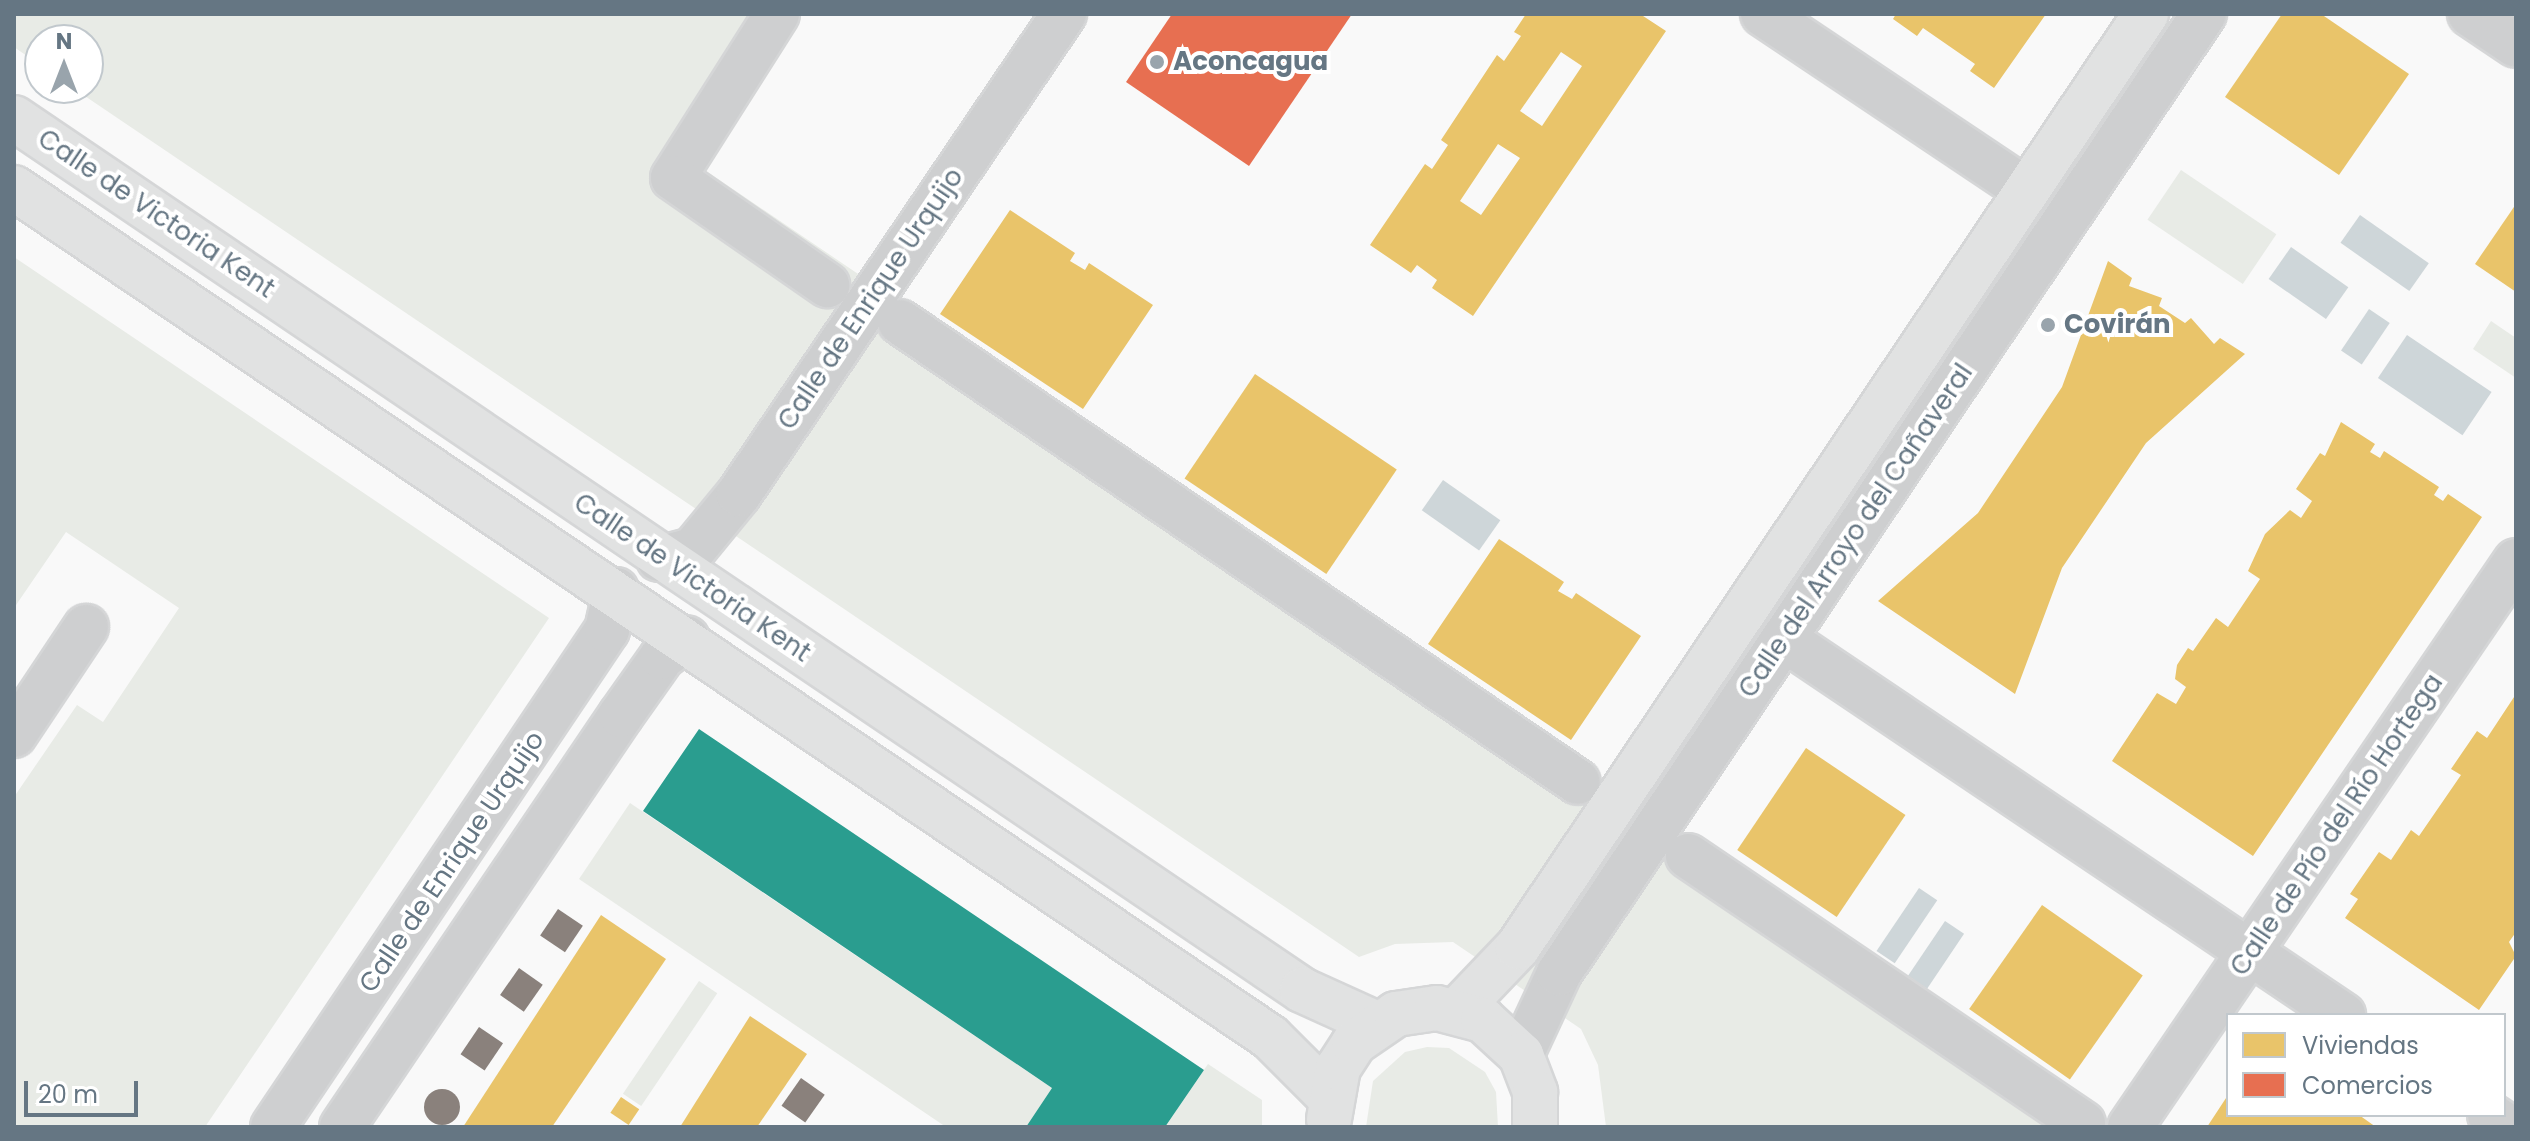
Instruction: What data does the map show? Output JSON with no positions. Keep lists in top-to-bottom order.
{
  "streets": {
    "main road": ["Calle de Victoria Kent", "Calle del Arroyo del Cañaveral"],
    "street": ["Calle de Enrique Urquijo", "Calle de Pío del Río Hortega"]
  },
  "crossings": [
    ["Calle de Victoria Kent", "Calle de Enrique Urquijo"]
  ],
  "places": ["Aconcagua", "Covirán"],
  "legend": ["Viviendas", "Comercios"],
  "scale_bar": "20 m",
  "north": "top"
}
